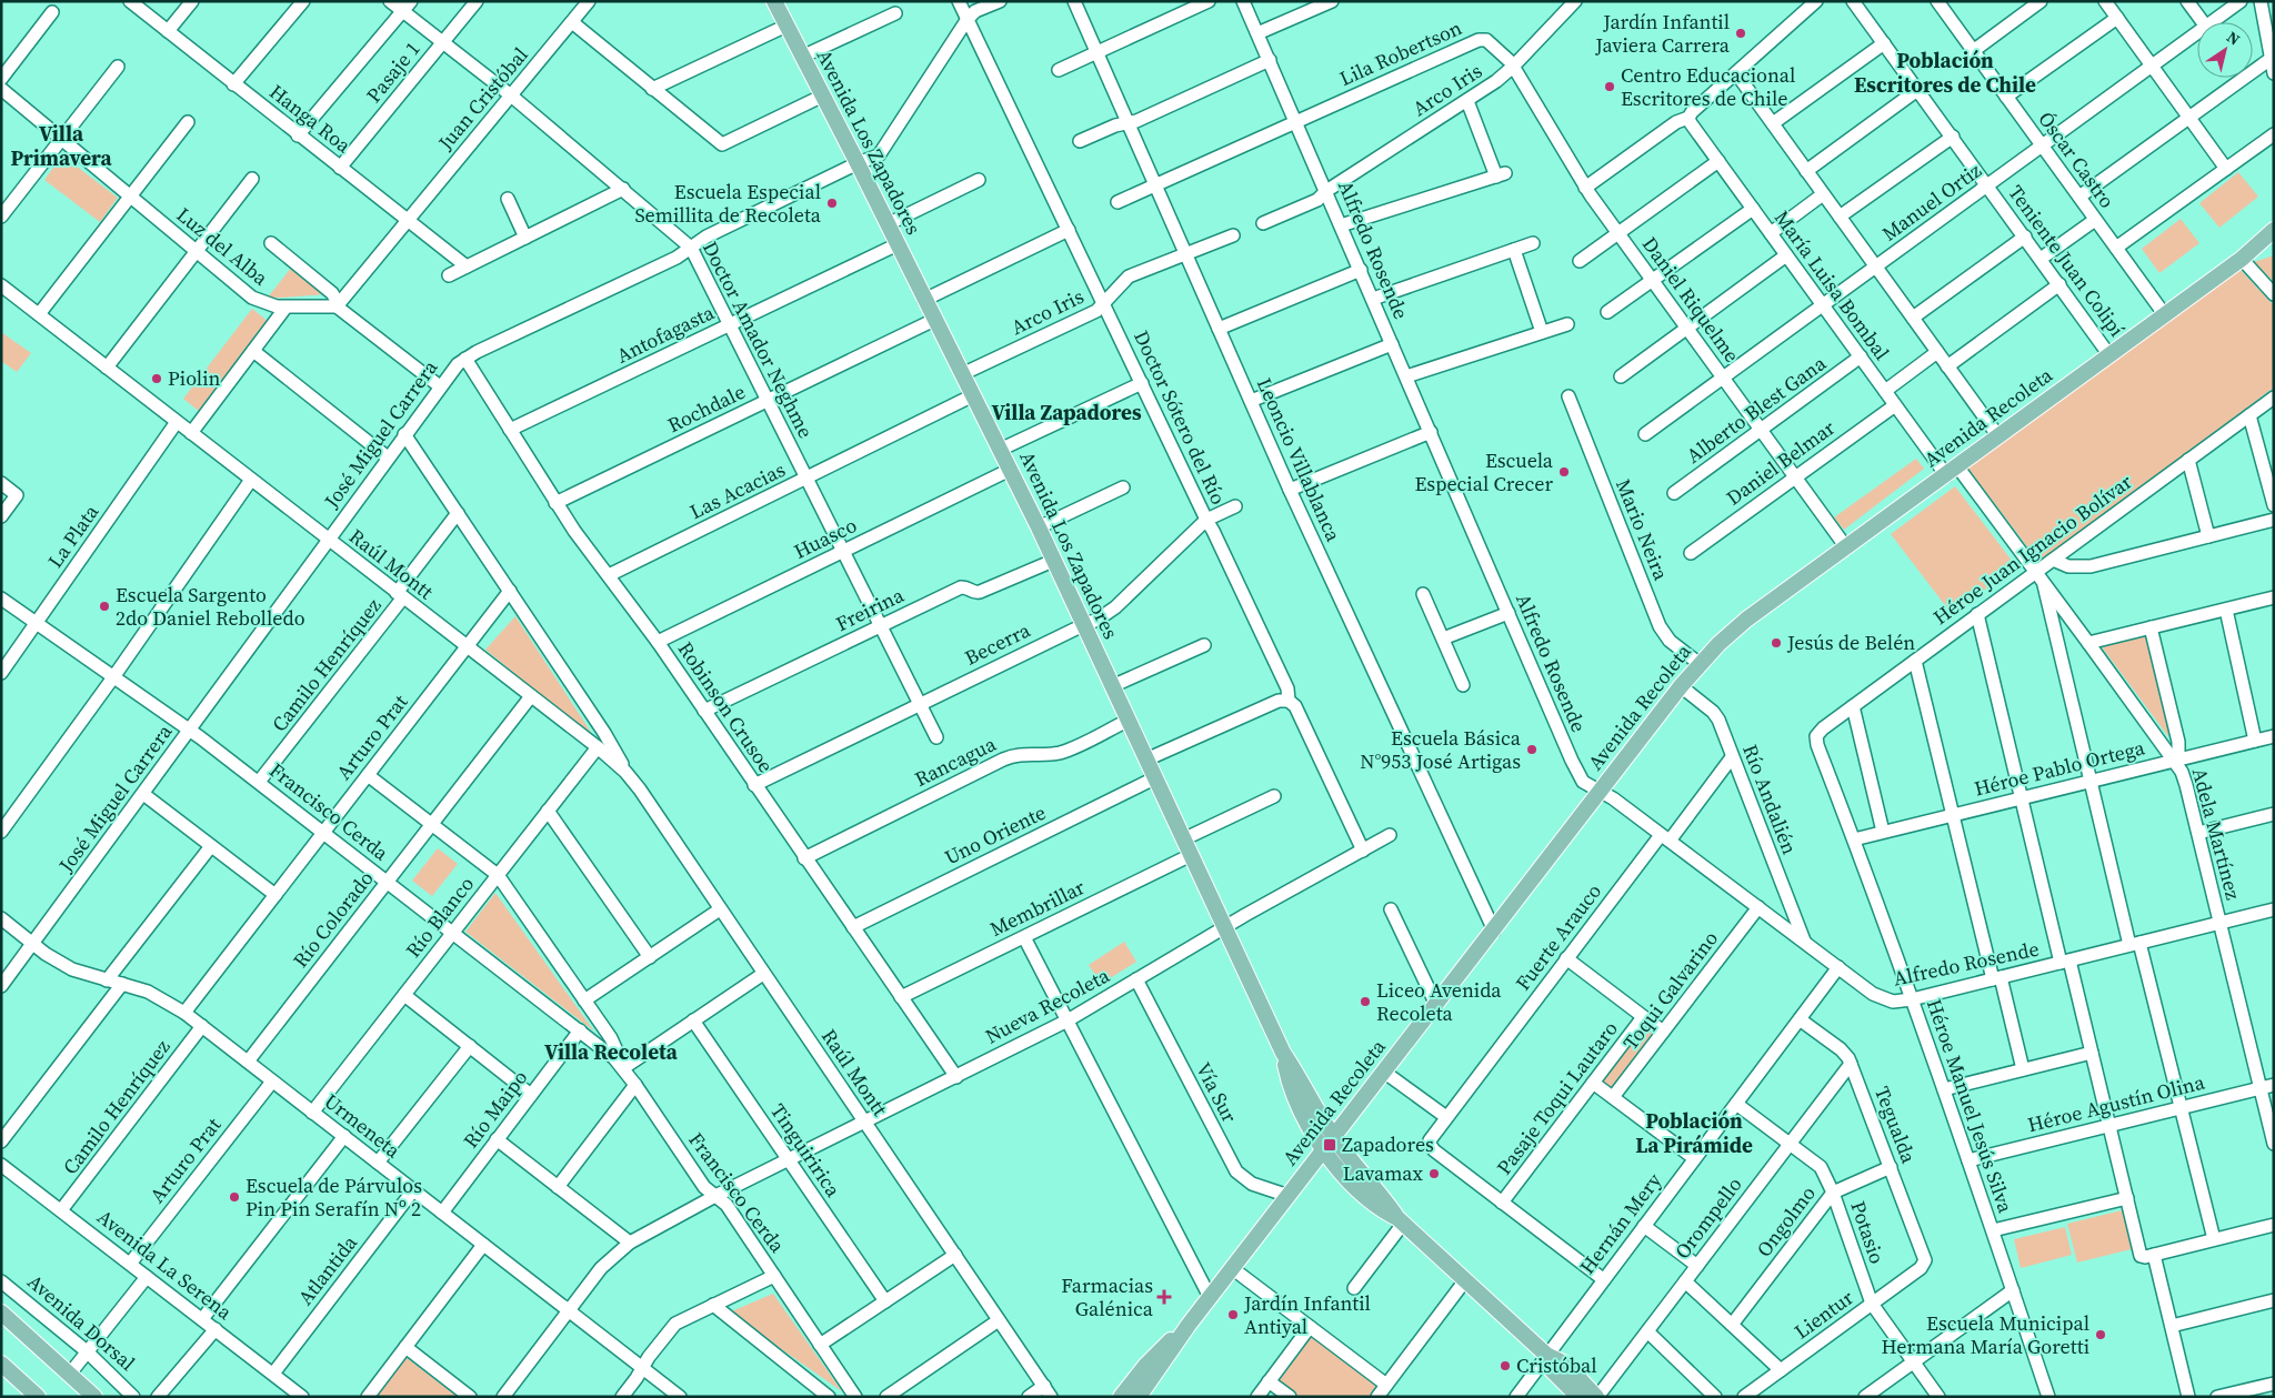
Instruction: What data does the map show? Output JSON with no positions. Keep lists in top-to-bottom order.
{
  "streets": {
    "main road": ["Avenida Los Zapadores", "Avenida Recoleta"],
    "street": [
      "Lila Robertson",
      "Pasaje 1",
      "Arco Iris",
      "Juan Cristóbal",
      "Hanga Roa",
      "Óscar Castro",
      "Manuel Ortiz",
      "Luz del Alba",
      "Alfredo Rosende",
      "Teniente Juan Colipí",
      "María Luisa Bombal",
      "Daniel Riquelme",
      "Antofagasta",
      "Doctor Amador Neghme",
      "Rochdale",
      "Alberto Blest Gana",
      "Doctor Sótero del Río",
      "José Miguel Carrera",
      "Leoncio Villablanca",
      "Daniel Belmar",
      "Las Acacias",
      "Mario Neira",
      "La Plata",
      "Huasco",
      "Héroe Juan Ignacio Bolívar",
      "Raúl Montt",
      "Freirina",
      "Becerra",
      "Camilo Henríquez",
      "Robinson Crusoe",
      "Arturo Prat",
      "Rancagua",
      "Héroe Pablo Ortega",
      "Río Andalién",
      "Francisco Cerda",
      "Adela Martínez",
      "Uno Oriente",
      "Membrillar",
      "Río Blanco",
      "Río Colorado",
      "Fuerte Arauco",
      "Toqui Galvarino",
      "Nueva Recoleta",
      "Vía Sur",
      "Pasaje Toqui Lautaro",
      "Héroe Agustín Olina",
      "Héroe Manuel Jesús Silva",
      "Río Maipo",
      "Tegualda",
      "Urmeneta",
      "Tinguiririca",
      "Orompello",
      "Ongolmo",
      "Hernán Mery",
      "Potasio",
      "Avenida La Serena",
      "Atlantida",
      "Lientur",
      "Avenida Dorsal"
    ]
  },
  "crossings": [
    ["Lila Robertson", "Arco Iris"],
    ["Lila Robertson", "Alfredo Rosende"],
    ["Lila Robertson", "Daniel Riquelme"],
    ["Pasaje 1", "Hanga Roa"],
    ["Pasaje 1", "Doctor Amador Neghme"],
    ["Arco Iris", "Avenida Los Zapadores"],
    ["Arco Iris", "Alfredo Rosende"],
    ["Arco Iris", "Daniel Riquelme"],
    ["Arco Iris", "Doctor Sótero del Río"],
    ["Arco Iris", "Leoncio Villablanca"],
    ["Juan Cristóbal", "Hanga Roa"],
    ["Juan Cristóbal", "Doctor Amador Neghme"],
    ["Avenida Los Zapadores", "Antofagasta"],
    ["Avenida Los Zapadores", "Rochdale"],
    ["Avenida Los Zapadores", "Avenida Recoleta"],
    ["Avenida Los Zapadores", "José Miguel Carrera"],
    ["Avenida Los Zapadores", "Las Acacias"],
    ["Avenida Los Zapadores", "Huasco"],
    ["Avenida Los Zapadores", "Freirina"],
    ["Avenida Los Zapadores", "Becerra"],
    ["Avenida Los Zapadores", "Rancagua"],
    ["Avenida Los Zapadores", "Uno Oriente"],
    ["Avenida Los Zapadores", "Membrillar"],
    ["Avenida Los Zapadores", "Nueva Recoleta"],
    ["Avenida Los Zapadores", "Orompello"],
    ["Avenida Los Zapadores", "Hernán Mery"],
    ["Óscar Castro", "Manuel Ortiz"],
    ["Óscar Castro", "Avenida Recoleta"],
    ["Manuel Ortiz", "Teniente Juan Colipí"],
    ["Manuel Ortiz", "María Luisa Bombal"],
    ["Manuel Ortiz", "Daniel Riquelme"],
    ["Alfredo Rosende", "Avenida Recoleta"],
    ["Alfredo Rosende", "Río Andalién"],
    ["Alfredo Rosende", "Adela Martínez"],
    ["Alfredo Rosende", "Fuerte Arauco"],
    ["Alfredo Rosende", "Toqui Galvarino"],
    ["Alfredo Rosende", "Héroe Manuel Jesús Silva"],
    ["Alfredo Rosende", "Hernán Mery"],
    ["Teniente Juan Colipí", "Avenida Recoleta"],
    ["María Luisa Bombal", "Alberto Blest Gana"],
    ["María Luisa Bombal", "Avenida Recoleta"],
    ["María Luisa Bombal", "Daniel Belmar"],
    ["María Luisa Bombal", "Adela Martínez"],
    ["Daniel Riquelme", "Alberto Blest Gana"],
    ["Daniel Riquelme", "Avenida Recoleta"],
    ["Daniel Riquelme", "Daniel Belmar"],
    ["Antofagasta", "Doctor Amador Neghme"],
    ["Antofagasta", "Robinson Crusoe"],
    ["Doctor Amador Neghme", "Rochdale"],
    ["Doctor Amador Neghme", "José Miguel Carrera"],
    ["Doctor Amador Neghme", "Las Acacias"],
    ["Doctor Amador Neghme", "Huasco"],
    ["Doctor Amador Neghme", "Freirina"],
    ["Doctor Amador Neghme", "Becerra"],
    ["Rochdale", "Robinson Crusoe"],
    ["Doctor Sótero del Río", "José Miguel Carrera"],
    ["Doctor Sótero del Río", "Becerra"],
    ["Doctor Sótero del Río", "Nueva Recoleta"],
    ["Avenida Recoleta", "Leoncio Villablanca"],
    ["Avenida Recoleta", "Mario Neira"],
    ["Avenida Recoleta", "Río Andalién"],
    ["Avenida Recoleta", "Adela Martínez"],
    ["Avenida Recoleta", "Vía Sur"],
    ["José Miguel Carrera", "Raúl Montt"],
    ["José Miguel Carrera", "Robinson Crusoe"],
    ["José Miguel Carrera", "Francisco Cerda"],
    ["José Miguel Carrera", "Urmeneta"],
    ["Las Acacias", "Robinson Crusoe"],
    ["La Plata", "Raúl Montt"],
    ["La Plata", "Francisco Cerda"],
    ["Huasco", "Robinson Crusoe"],
    ["Héroe Juan Ignacio Bolívar", "Adela Martínez"],
    ["Héroe Juan Ignacio Bolívar", "Héroe Manuel Jesús Silva"],
    ["Raúl Montt", "Camilo Henríquez"],
    ["Raúl Montt", "Arturo Prat"],
    ["Raúl Montt", "Río Blanco"],
    ["Raúl Montt", "Río Colorado"],
    ["Raúl Montt", "Nueva Recoleta"],
    ["Freirina", "Robinson Crusoe"],
    ["Becerra", "Robinson Crusoe"],
    ["Camilo Henríquez", "Francisco Cerda"],
    ["Camilo Henríquez", "Urmeneta"],
    ["Camilo Henríquez", "Avenida La Serena"],
    ["Robinson Crusoe", "Rancagua"],
    ["Robinson Crusoe", "Uno Oriente"],
    ["Robinson Crusoe", "Membrillar"],
    ["Robinson Crusoe", "Nueva Recoleta"],
    ["Arturo Prat", "Francisco Cerda"],
    ["Arturo Prat", "Urmeneta"],
    ["Arturo Prat", "Avenida La Serena"],
    ["Héroe Pablo Ortega", "Adela Martínez"],
    ["Héroe Pablo Ortega", "Héroe Manuel Jesús Silva"],
    ["Río Andalién", "Fuerte Arauco"],
    ["Francisco Cerda", "Río Blanco"],
    ["Francisco Cerda", "Río Colorado"],
    ["Francisco Cerda", "Nueva Recoleta"],
    ["Francisco Cerda", "Río Maipo"],
    ["Adela Martínez", "Héroe Agustín Olina"],
    ["Río Blanco", "Urmeneta"],
    ["Río Colorado", "Urmeneta"],
    ["Fuerte Arauco", "Pasaje Toqui Lautaro"],
    ["Nueva Recoleta", "Vía Sur"],
    ["Nueva Recoleta", "Urmeneta"],
    ["Nueva Recoleta", "Tinguiririca"],
    ["Héroe Agustín Olina", "Héroe Manuel Jesús Silva"],
    ["Río Maipo", "Urmeneta"],
    ["Tegualda", "Orompello"],
    ["Tegualda", "Ongolmo"],
    ["Tegualda", "Hernán Mery"],
    ["Tegualda", "Lientur"],
    ["Urmeneta", "Atlantida"],
    ["Orompello", "Potasio"],
    ["Ongolmo", "Potasio"],
    ["Hernán Mery", "Potasio"],
    ["Potasio", "Lientur"],
    ["Avenida La Serena", "Atlantida"]
  ],
  "districts": [
    "Población Escritores de Chile",
    "Villa Primavera",
    "Villa Zapadores",
    "Villa Recoleta",
    "Población La Pirámide"
  ],
  "places": {
    "other": [
      "Jardín Infantil Javiera Carrera",
      "Centro Educacional Escritores de Chile",
      "Escuela Especial Semillita de Recoleta",
      "Piolin",
      "Escuela Especial Crecer",
      "Escuela Sargento 2do Daniel Rebolledo",
      "Jesús de Belén",
      "Escuela Básica N°953 José Artigas",
      "Liceo Avenida Recoleta",
      "Lavamax",
      "Escuela de Párvulos Pin Pin Serafín Nº 2",
      "Jardín Infantil Antiyal",
      "Escuela Municipal Hermana María Goretti",
      "Cristóbal"
    ],
    "transit": ["Zapadores"],
    "health": ["Farmacias Galénica"]
  },
  "north": "top right"
}
